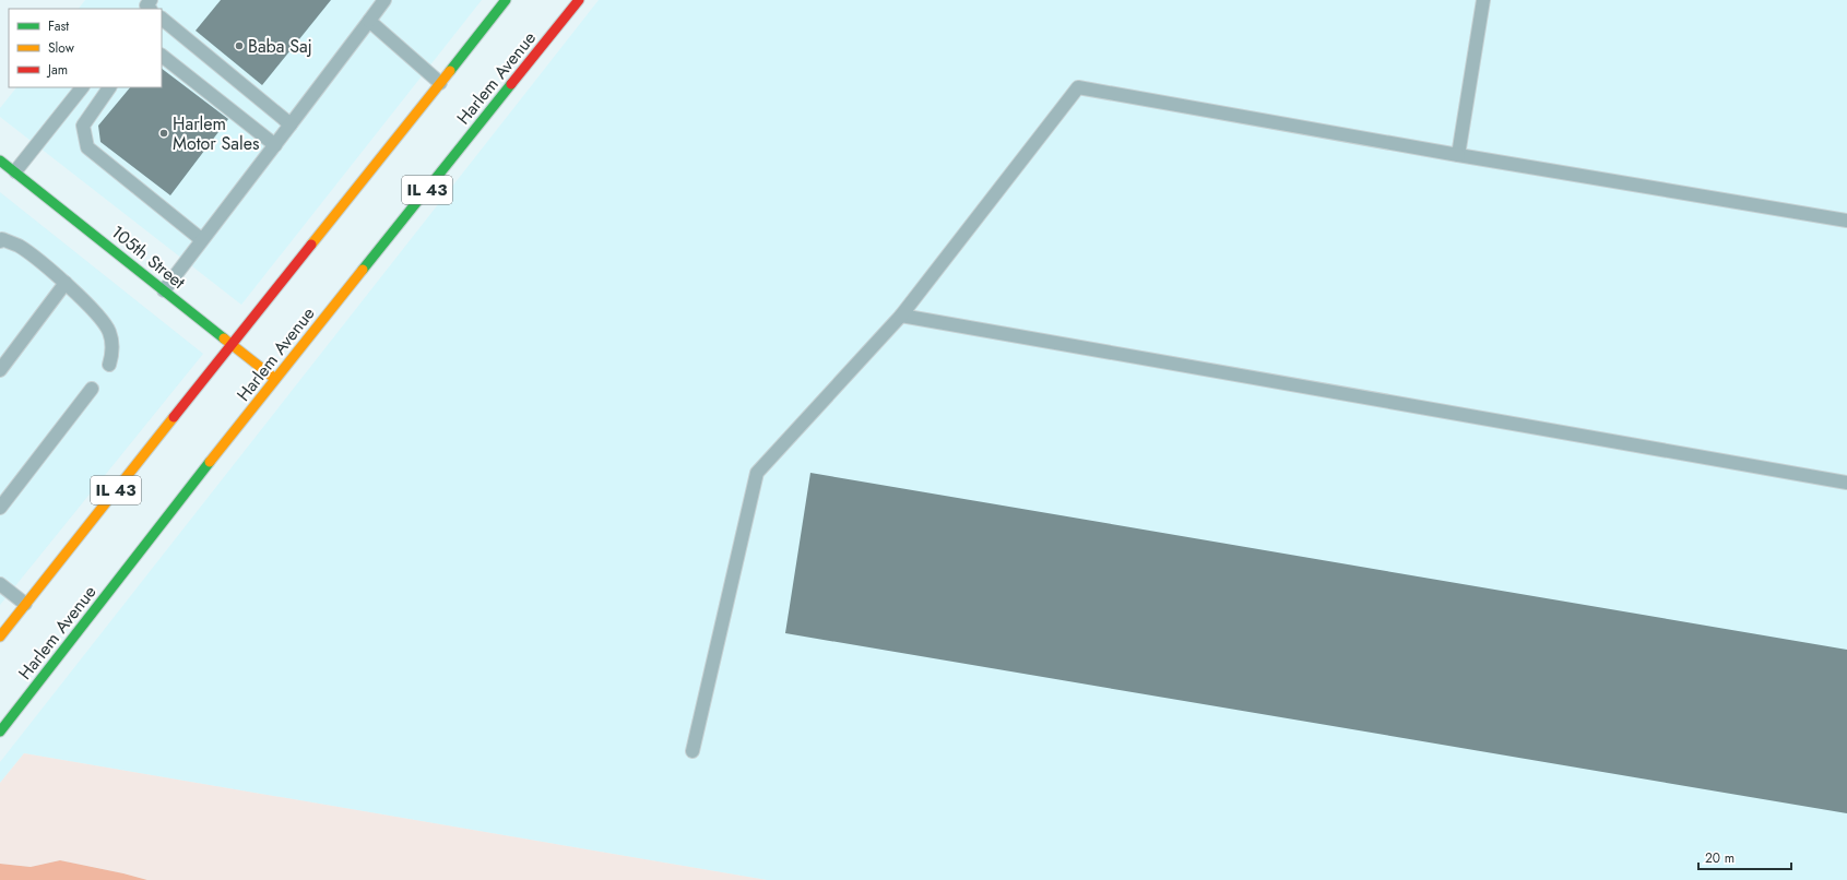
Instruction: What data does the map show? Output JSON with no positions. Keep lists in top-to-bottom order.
{
  "streets": {
    "main road": ["Harlem Avenue", "IL 43", "105th Street"]
  },
  "crossings": [
    ["Harlem Avenue", "105th Street"],
    ["IL 43", "105th Street"]
  ],
  "places": ["Baba Saj", "Harlem Motor Sales"],
  "legend": ["Fast", "Slow", "Jam"],
  "scale_bar": "20 m"
}
